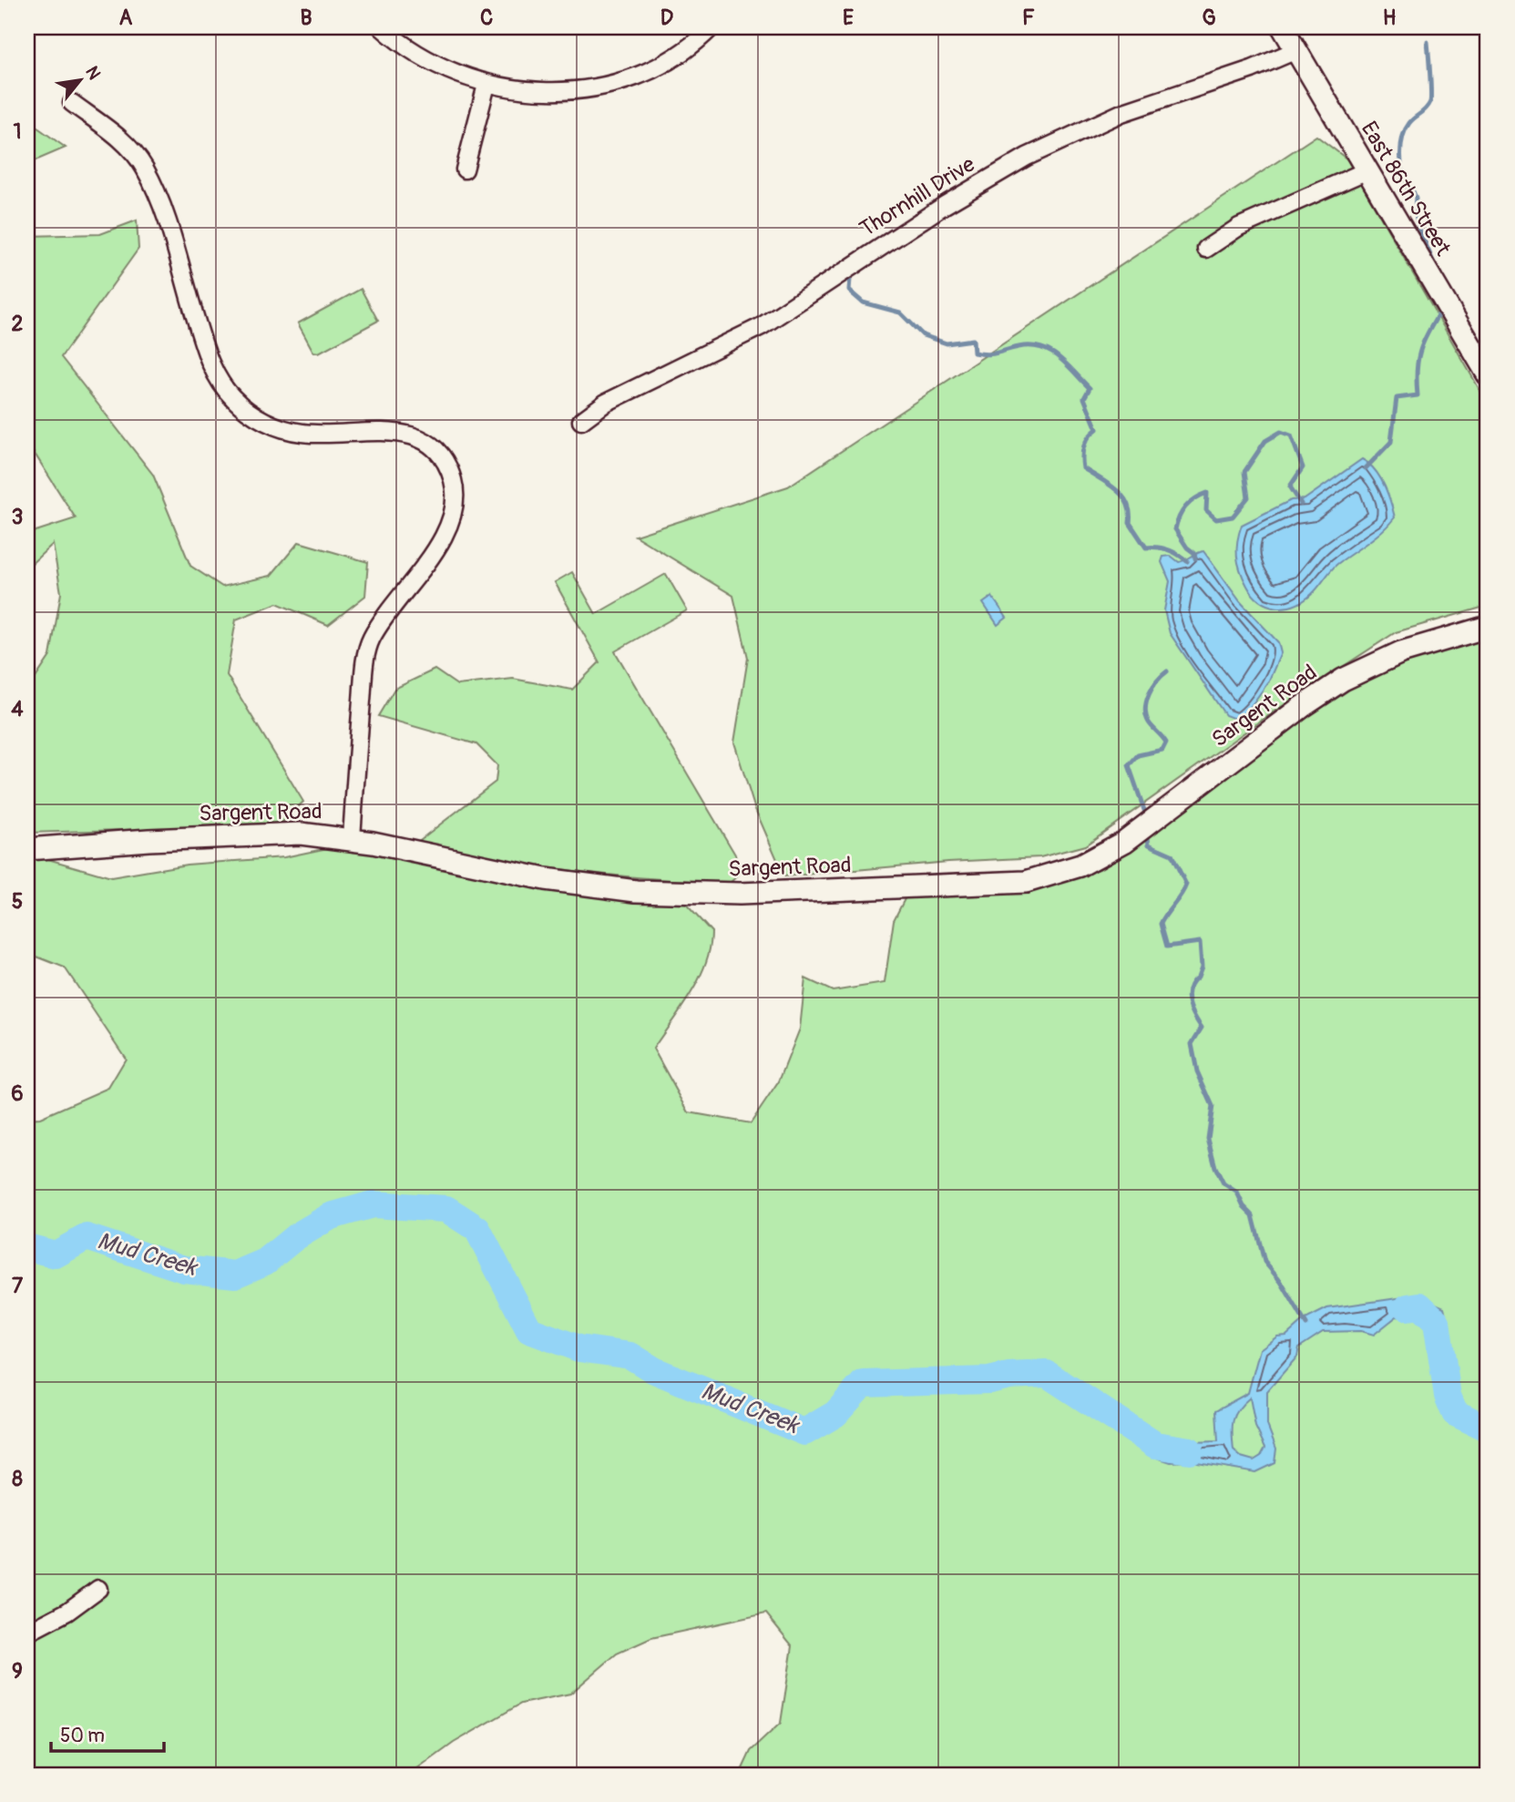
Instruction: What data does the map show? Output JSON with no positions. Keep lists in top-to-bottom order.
{
  "streets": {
    "street": ["East 86th Street", "Thornhill Drive", "Sargent Road"]
  },
  "crossings": [
    ["East 86th Street", "Thornhill Drive"]
  ],
  "water": ["Mud Creek"],
  "scale_bar": "50 m",
  "north": "top right",
  "grid": {
    "columns": [
      "A",
      "B",
      "C",
      "D",
      "E",
      "F",
      "G",
      "H"
    ],
    "rows": [
      "1",
      "2",
      "3",
      "4",
      "5",
      "6",
      "7",
      "8",
      "9"
    ]
  }
}
